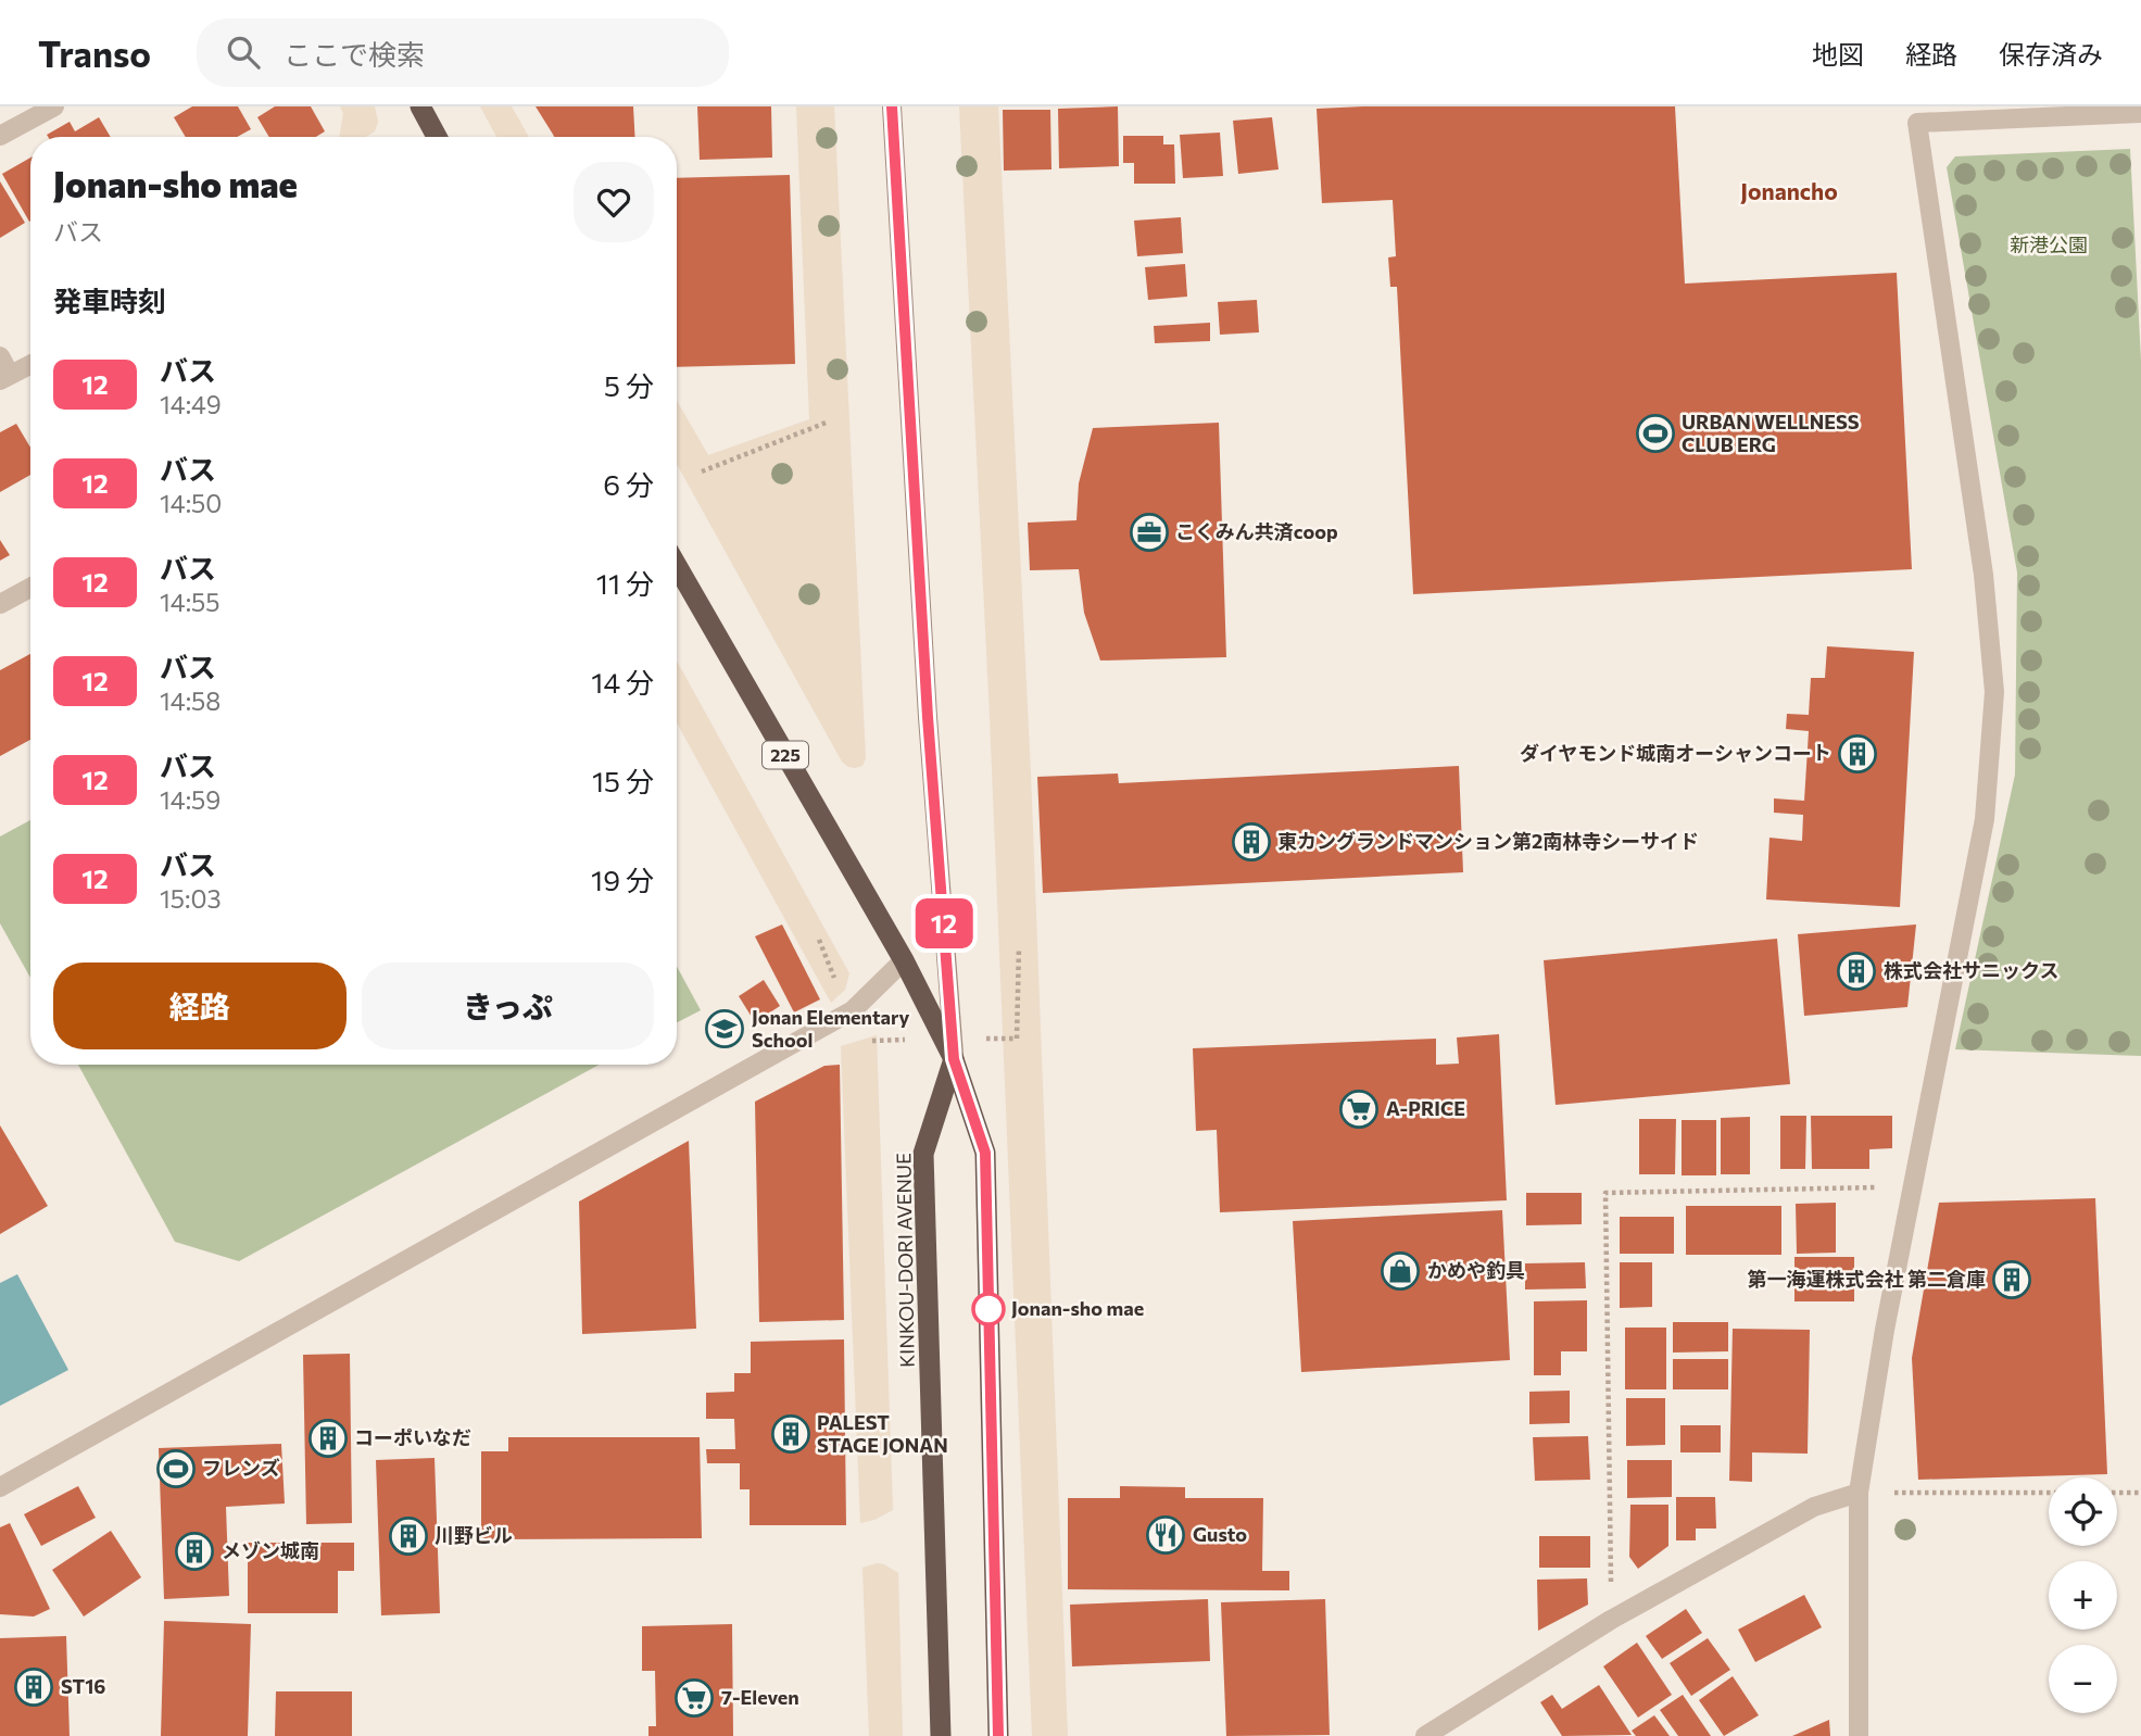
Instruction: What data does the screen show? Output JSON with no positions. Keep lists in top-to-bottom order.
{
  "streets": {
    "highway": ["225", "KINKOU-DORI AVENUE"]
  },
  "crossings": [
    ["225", "KINKOU-DORI AVENUE"]
  ],
  "districts": ["Jonancho"],
  "parks": ["新港公園"],
  "places": {
    "sports": ["URBAN WELLNESS CLUB ERG", "フレンズ"],
    "office": ["こくみん共済coop"],
    "building": [
      "ダイヤモンド城南オーシャンコート",
      "東カングランドマンション第2南林寺シーサイド",
      "株式会社サニックス",
      "第一海運株式会社 第二倉庫",
      "PALEST STAGE JONAN",
      "コーポいなだ",
      "川野ビル",
      "メゾン城南",
      "ST16"
    ],
    "school or university": ["Jonan Elementary School"],
    "supermarket": ["A-PRICE", "7-Eleven"],
    "shop": ["かめや釣具"],
    "other": ["Jonan-sho mae"],
    "restaurant": ["Gusto"]
  },
  "lines": ["bus line 12"],
  "page": {
    "header": "Transo",
    "search": "ここで検索",
    "nav": ["地図", "経路", "保存済み"],
    "on_map": "12",
    "heading": [
      ["Jonan-sho mae", "バス"],
      "発車時刻"
    ],
    "list": [
      {
        "mark": "12",
        "name": "バス",
        "note": "14:49",
        "value": "5 分"
      },
      {
        "mark": "12",
        "name": "バス",
        "note": "14:50",
        "value": "6 分"
      },
      {
        "mark": "12",
        "name": "バス",
        "note": "14:55",
        "value": "11 分"
      },
      {
        "mark": "12",
        "name": "バス",
        "note": "14:58",
        "value": "14 分"
      },
      {
        "mark": "12",
        "name": "バス",
        "note": "14:59",
        "value": "15 分"
      },
      {
        "mark": "12",
        "name": "バス",
        "note": "15:03",
        "value": "19 分"
      }
    ],
    "buttons": ["経路", "きっぷ"],
    "map_buttons": ["+", "−"]
  }
}
